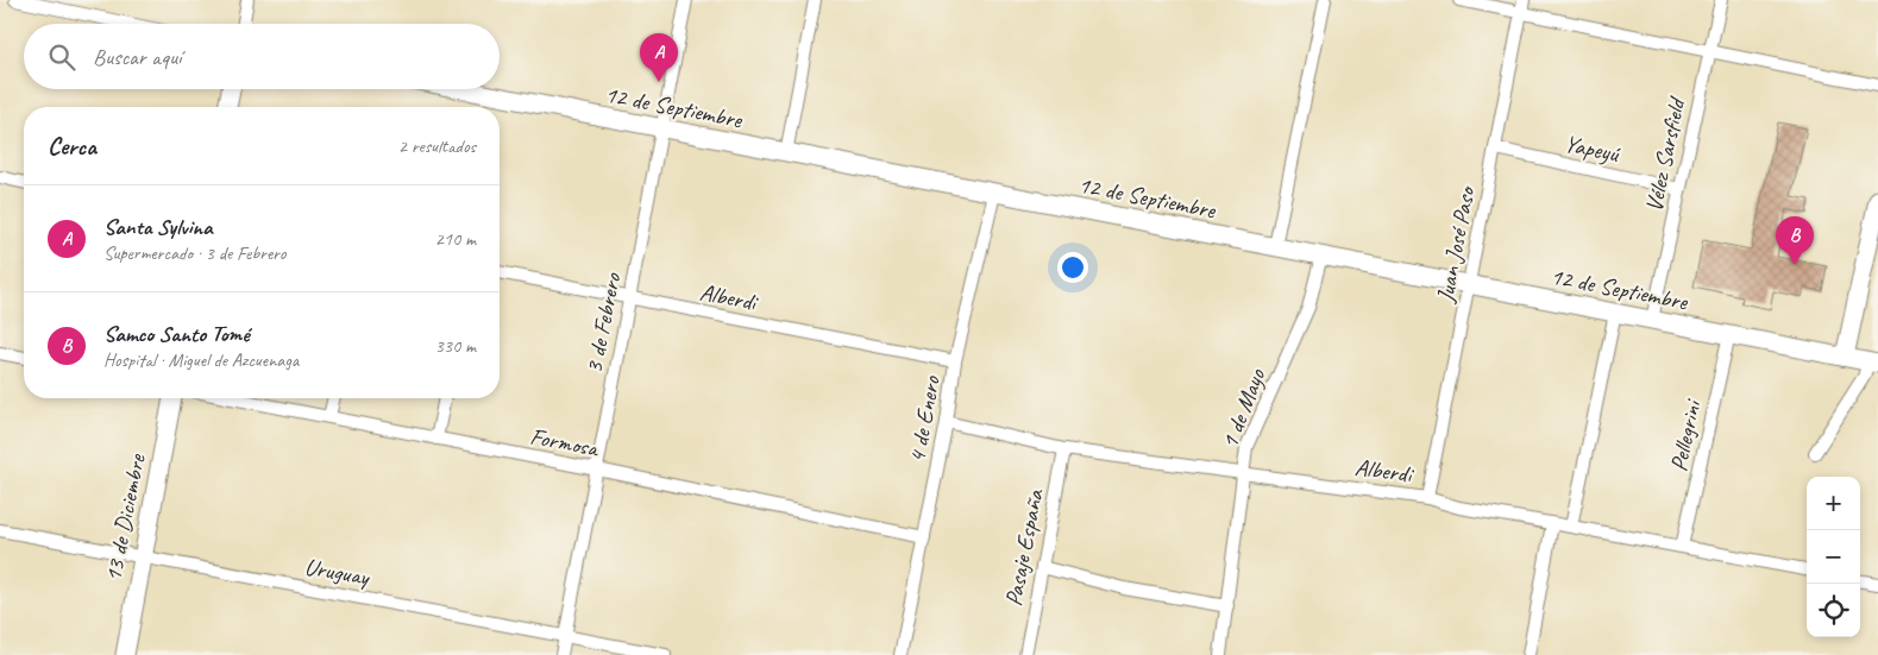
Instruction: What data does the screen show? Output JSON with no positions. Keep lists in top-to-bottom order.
{
  "streets": {
    "street": [
      "12 de Septiembre",
      "Yapeyú",
      "Vélez Sarsfield",
      "Juan José Paso",
      "Alberdi",
      "3 de Febrero",
      "1 de Mayo",
      "4 de Enero",
      "Pellegrini",
      "Formosa",
      "13 de Diciembre",
      "Pasaje España",
      "Uruguay"
    ]
  },
  "crossings": [
    ["12 de Septiembre", "Vélez Sarsfield"],
    ["12 de Septiembre", "Juan José Paso"],
    ["12 de Septiembre", "3 de Febrero"],
    ["12 de Septiembre", "1 de Mayo"],
    ["12 de Septiembre", "4 de Enero"],
    ["12 de Septiembre", "Pellegrini"],
    ["Yapeyú", "Vélez Sarsfield"],
    ["Yapeyú", "Juan José Paso"],
    ["Juan José Paso", "Alberdi"],
    ["Alberdi", "3 de Febrero"],
    ["Alberdi", "1 de Mayo"],
    ["Alberdi", "4 de Enero"],
    ["Alberdi", "Pellegrini"],
    ["Alberdi", "Pasaje España"],
    ["3 de Febrero", "Formosa"],
    ["3 de Febrero", "Uruguay"],
    ["4 de Enero", "Formosa"],
    ["13 de Diciembre", "Uruguay"]
  ],
  "page": {
    "search": "Buscar aquí",
    "pins": ["A", "B"],
    "heading": ["Cerca", "2 resultados"],
    "list": [
      {
        "mark": "A",
        "name": "Santa Sylvina",
        "note": "Supermercado · 3 de Febrero",
        "value": "210 m"
      },
      {
        "mark": "B",
        "name": "Samco Santo Tomé",
        "note": "Hospital · Miguel de Azcuenaga",
        "value": "330 m"
      }
    ],
    "map_buttons": ["+", "−"]
  }
}
